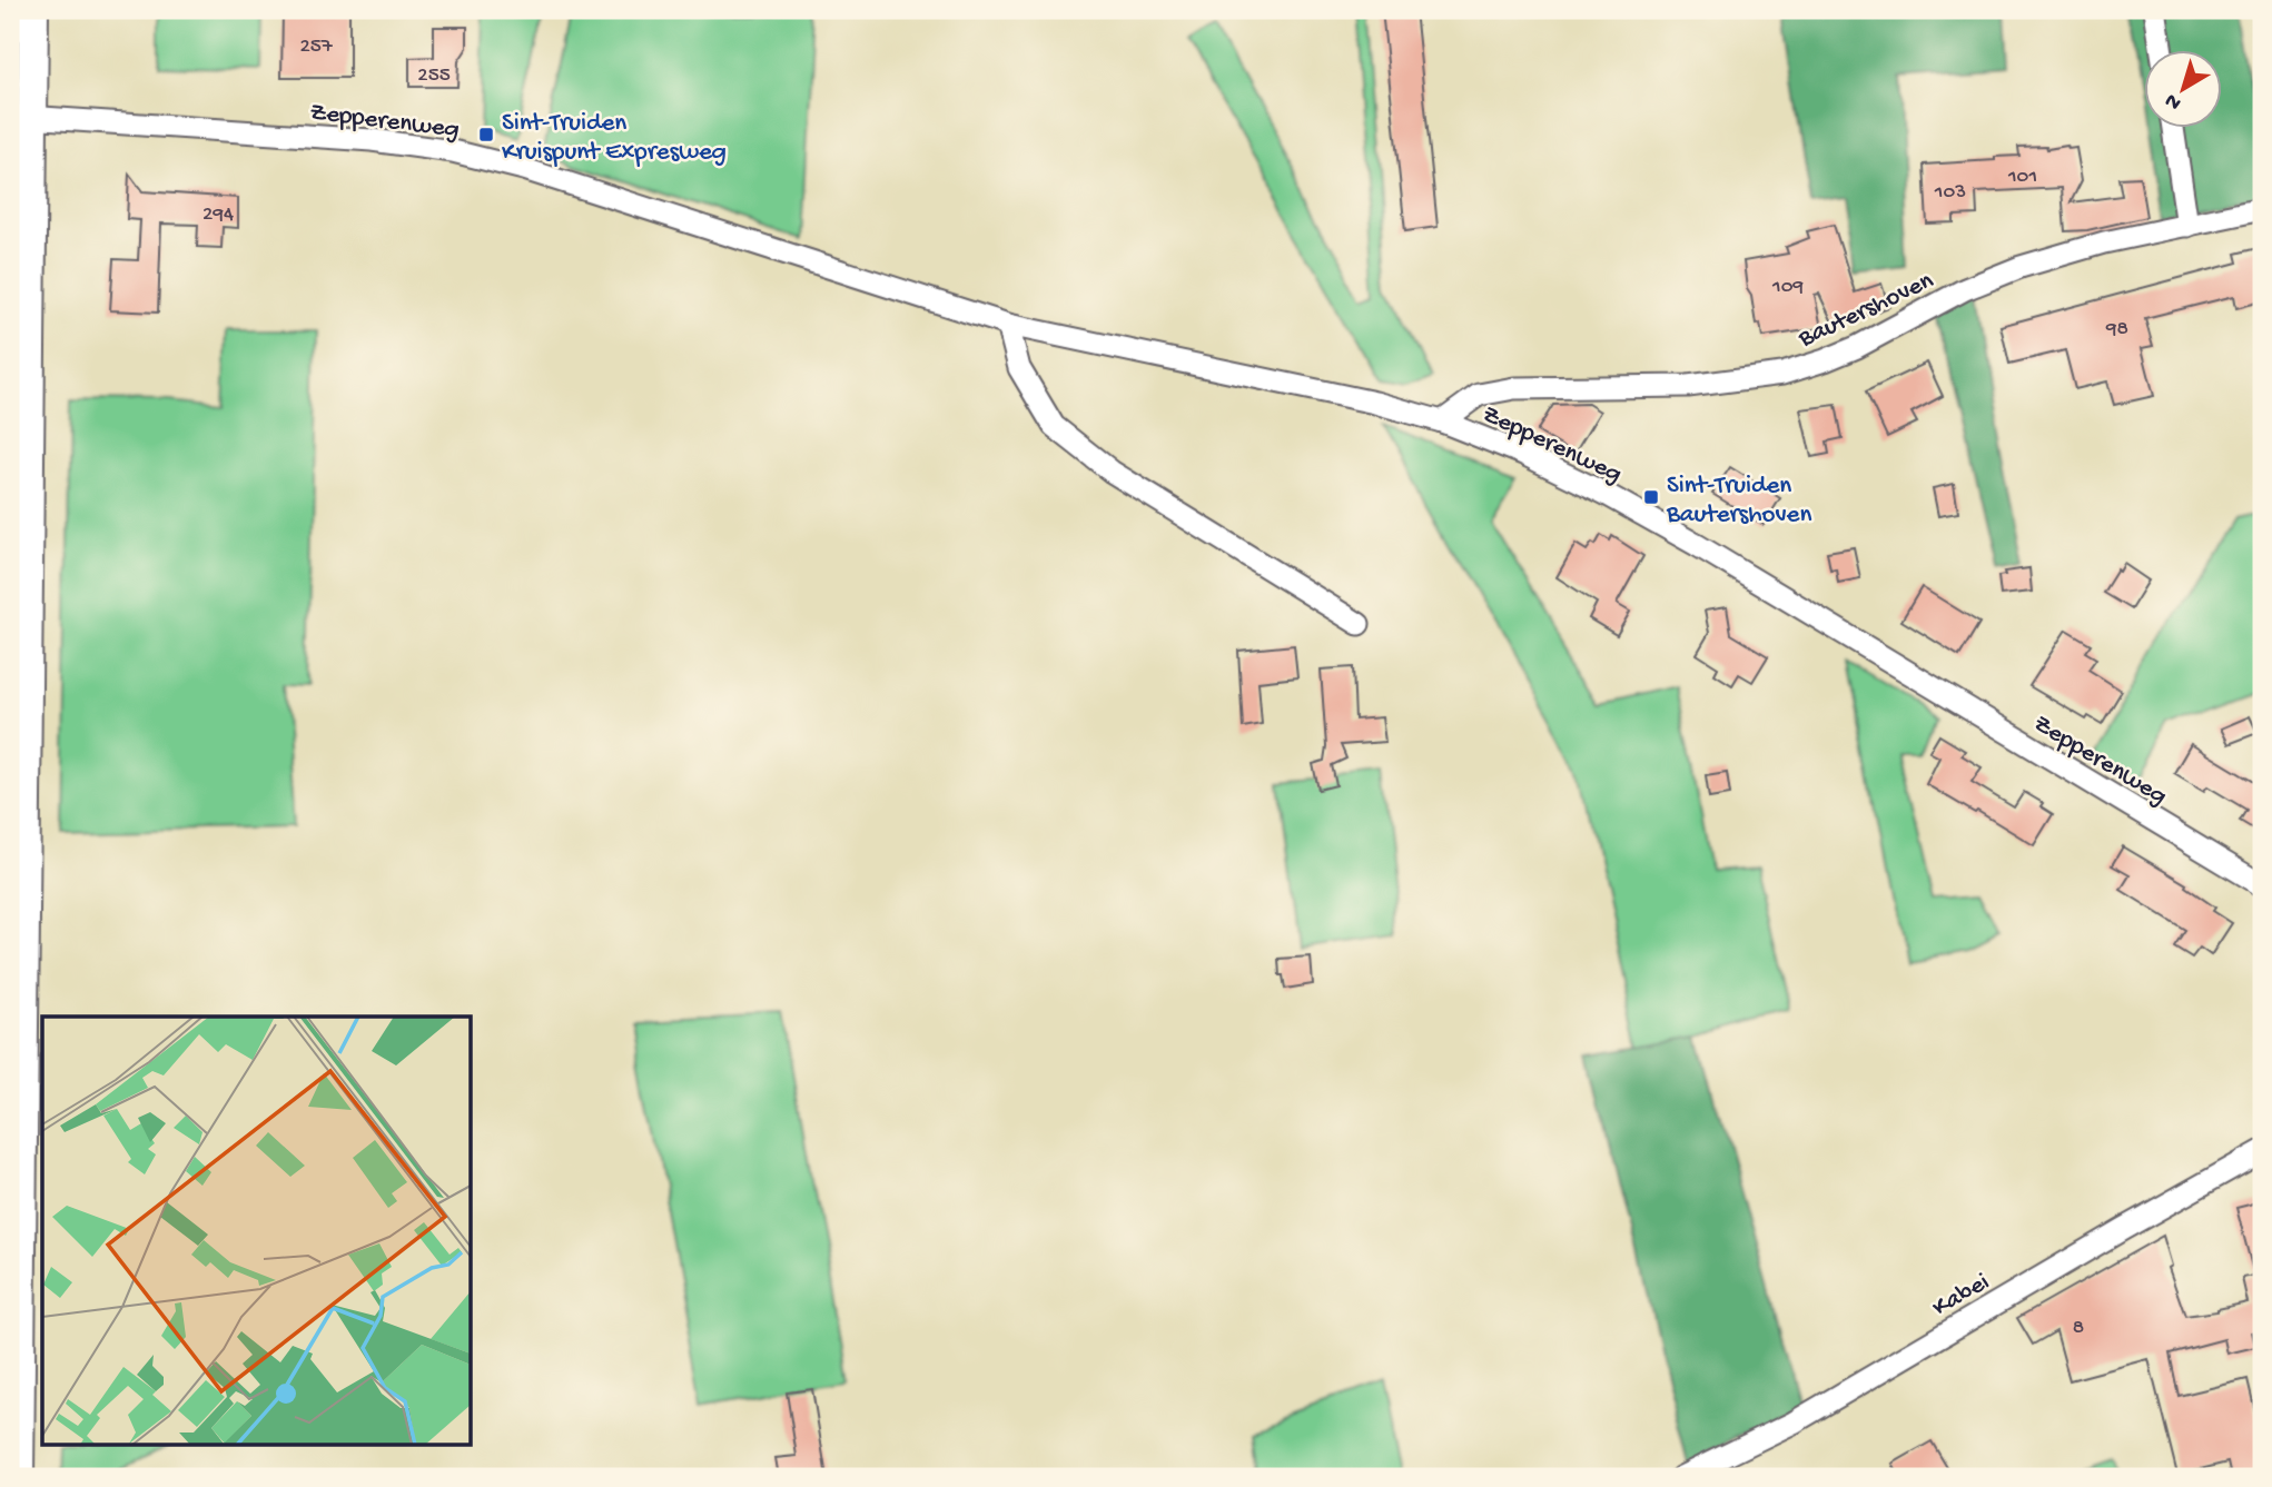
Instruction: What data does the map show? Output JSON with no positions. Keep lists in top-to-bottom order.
{
  "streets": {
    "street": ["Zepperenweg", "Bautershoven", "Kabei"]
  },
  "crossings": [
    ["Zepperenweg", "Bautershoven"]
  ],
  "places": {
    "transit": ["Sint-Truiden Kruispunt Expresweg", "Sint-Truiden Bautershoven"]
  },
  "house_numbers": [
    "257",
    "255",
    "101",
    "103",
    "294",
    "109",
    "98",
    "8"
  ],
  "north": "bottom left"
}
